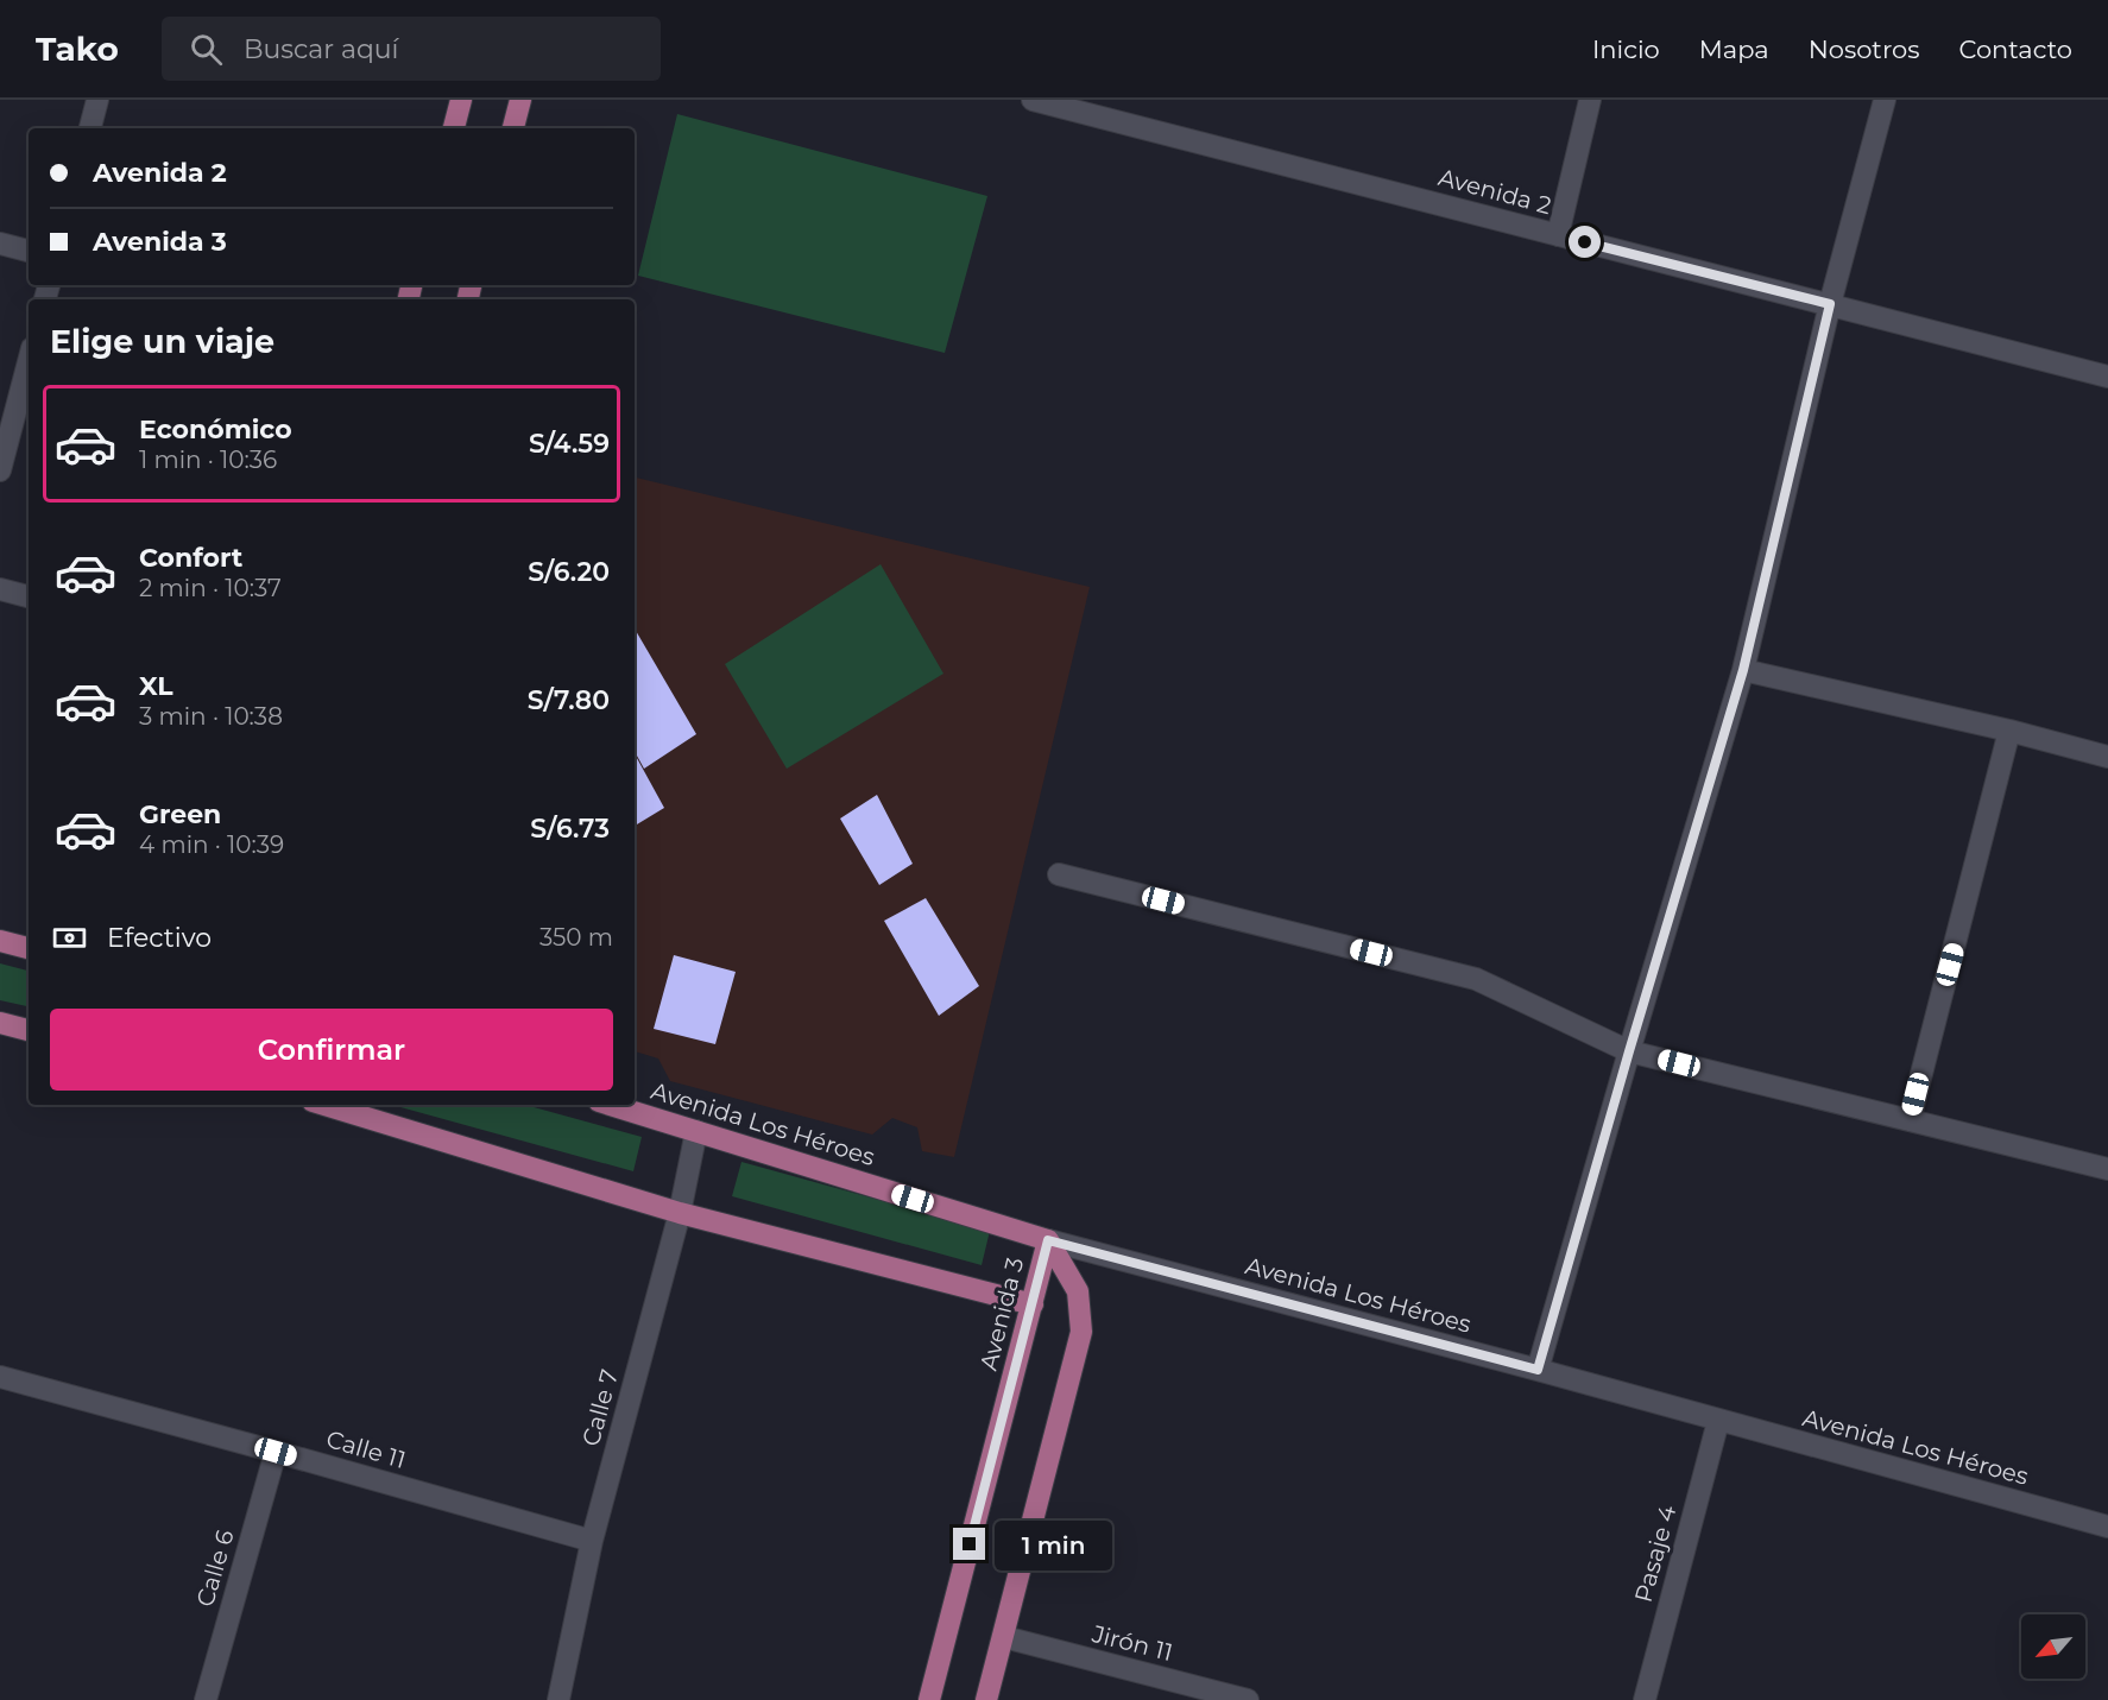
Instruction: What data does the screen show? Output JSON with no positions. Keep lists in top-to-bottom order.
{
  "streets": {
    "main road": ["Avenida Los Héroes", "Avenida 3"],
    "street": [
      "Avenida 2",
      "Calle 7",
      "Calle 11",
      "Pasaje 4",
      "Calle 6",
      "Jirón 11"
    ]
  },
  "crossings": [
    ["Avenida Los Héroes", "Avenida 3"],
    ["Avenida Los Héroes", "Calle 7"],
    ["Avenida Los Héroes", "Pasaje 4"],
    ["Avenida 3", "Jirón 11"],
    ["Calle 7", "Calle 11"],
    ["Calle 11", "Calle 6"]
  ],
  "north": "bottom left",
  "page": {
    "header": "Tako",
    "search": "Buscar aquí",
    "nav": [
      "Inicio",
      "Mapa",
      "Nosotros",
      "Contacto"
    ],
    "banner": ["Avenida 2", "Avenida 3"],
    "heading": "Elige un viaje",
    "list": [
      {
        "name": "Económico",
        "note": "1 min · 10:36",
        "value": "S/4.59"
      },
      {
        "name": "Confort",
        "note": "2 min · 10:37",
        "value": "S/6.20"
      },
      {
        "name": "XL",
        "note": "3 min · 10:38",
        "value": "S/7.80"
      },
      {
        "name": "Green",
        "note": "4 min · 10:39",
        "value": "S/6.73"
      }
    ],
    "pay": ["Efectivo", "350 m"],
    "buttons": "Confirmar",
    "bubble": "1 min"
  }
}
